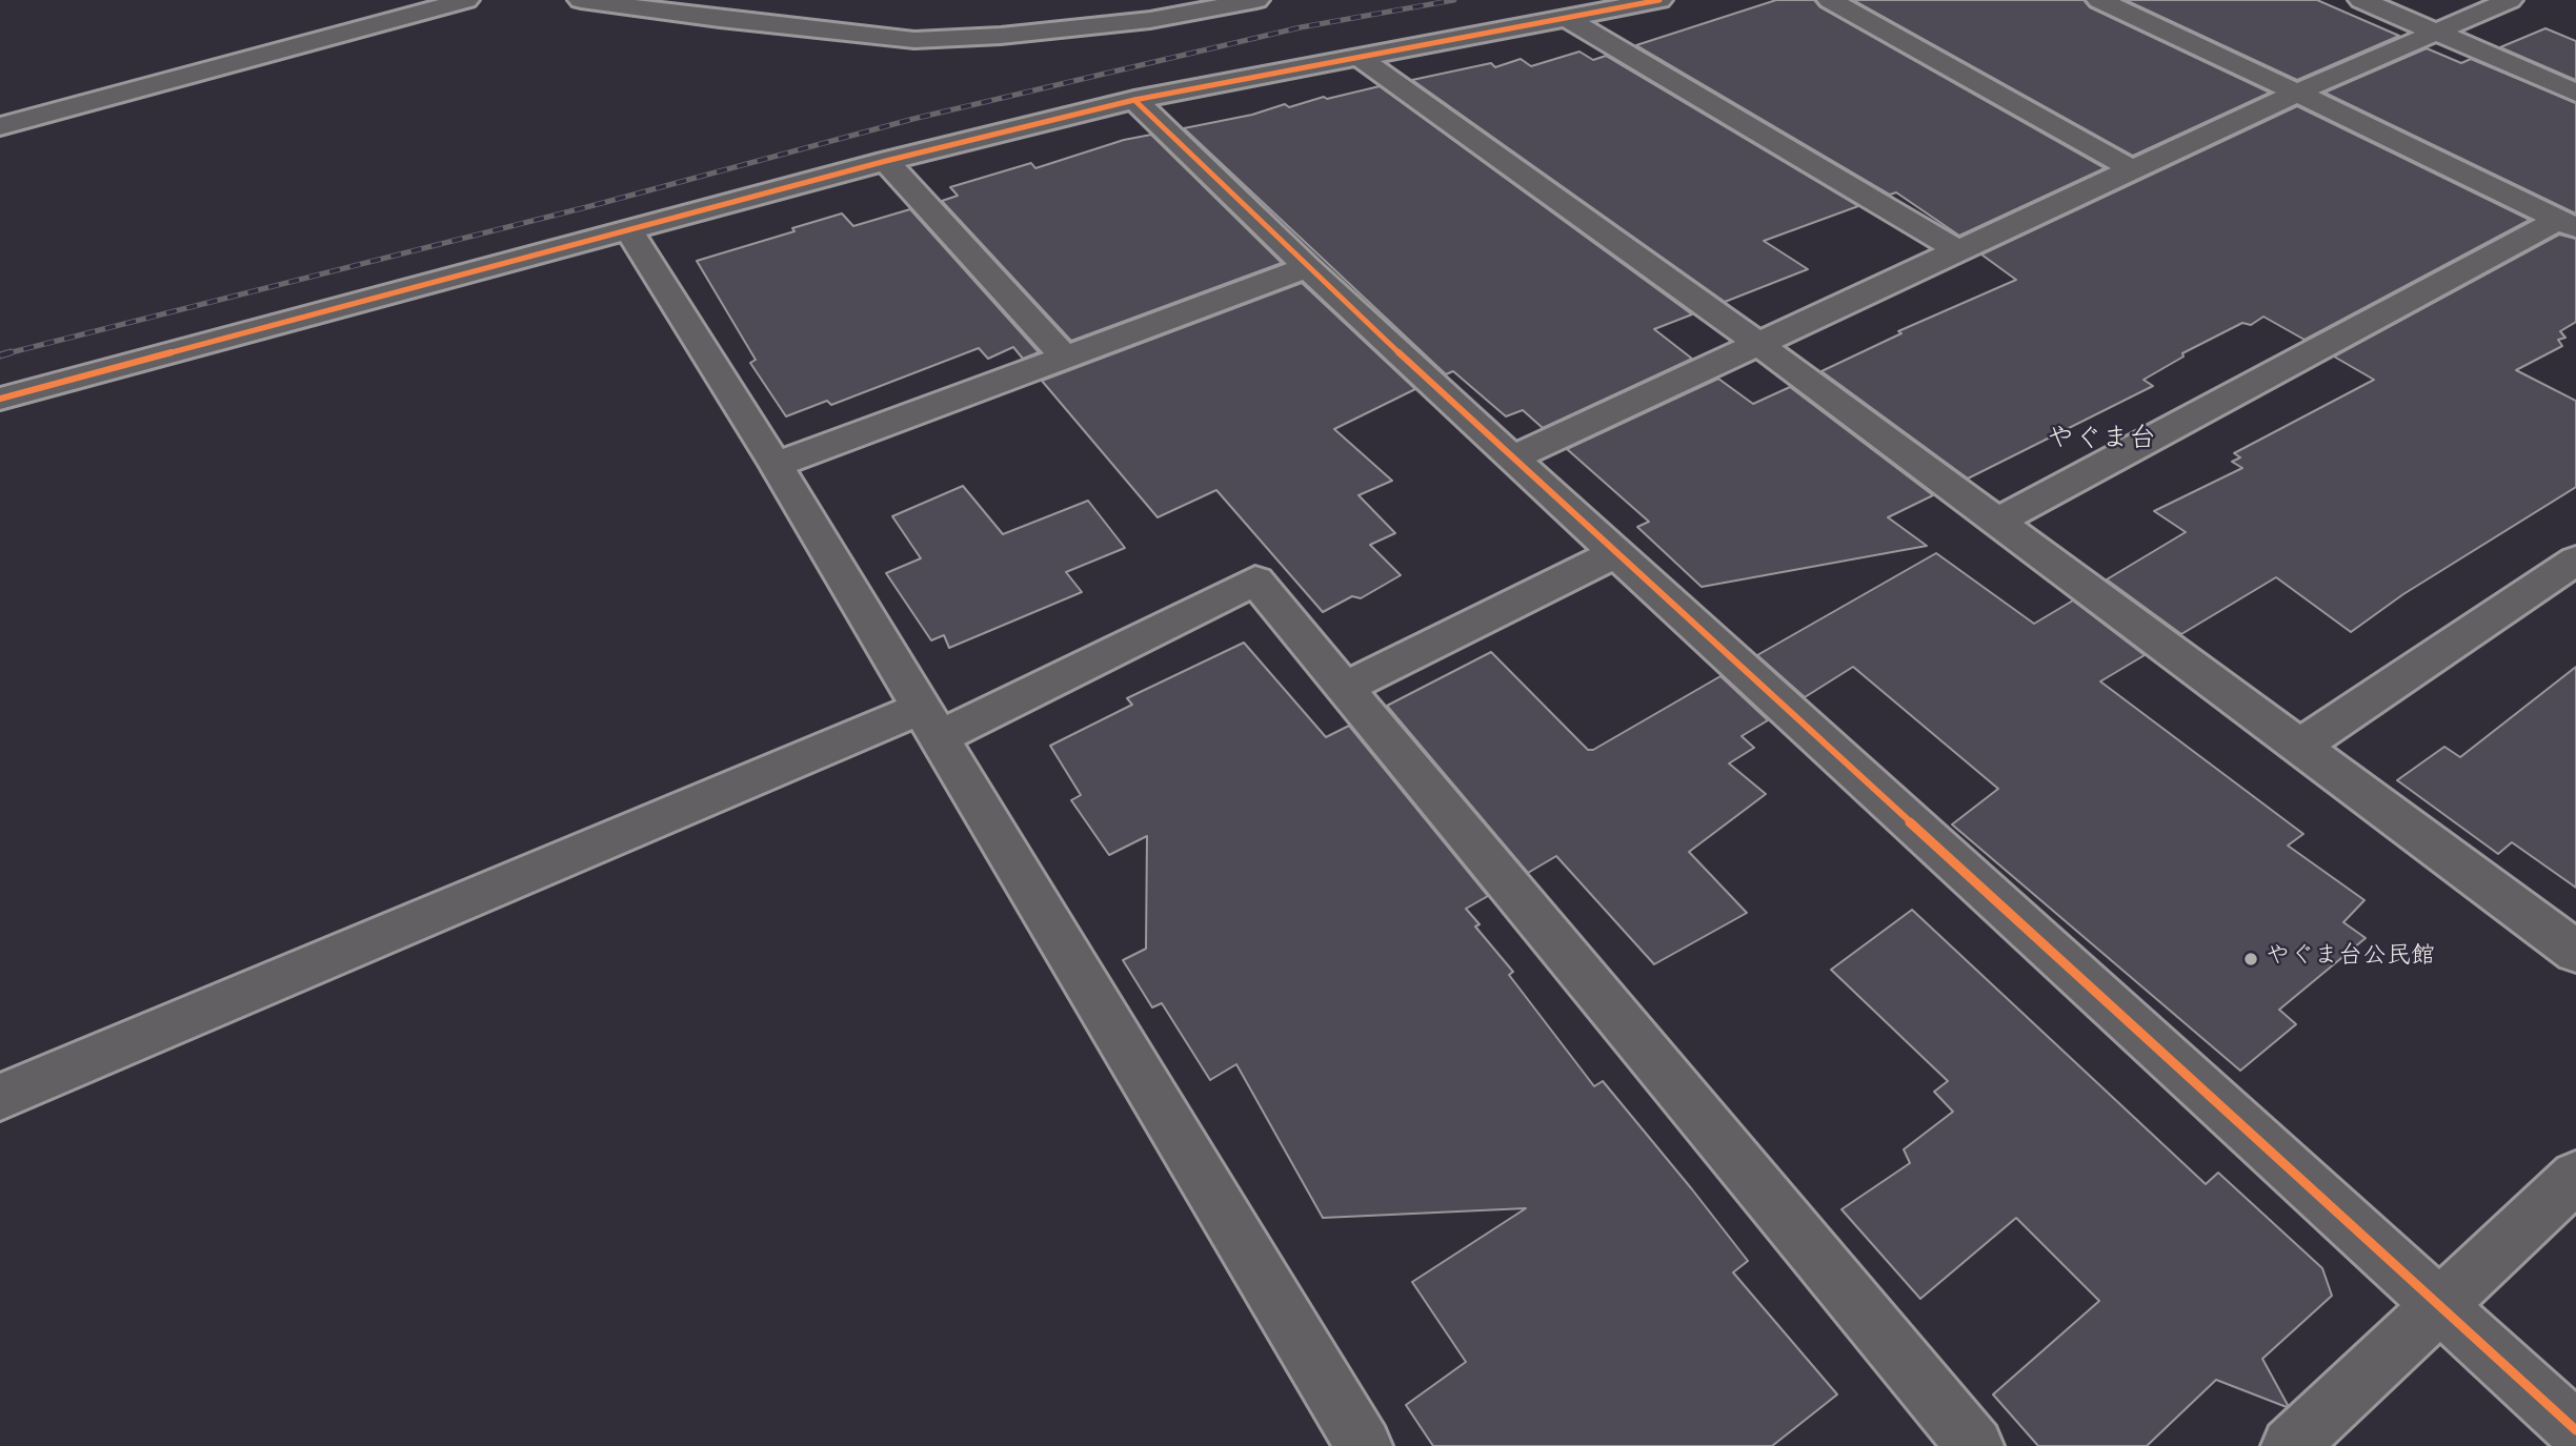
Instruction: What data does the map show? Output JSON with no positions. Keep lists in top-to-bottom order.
{
  "districts": ["やぐま台"],
  "places": ["やぐま台公民館"]
}
